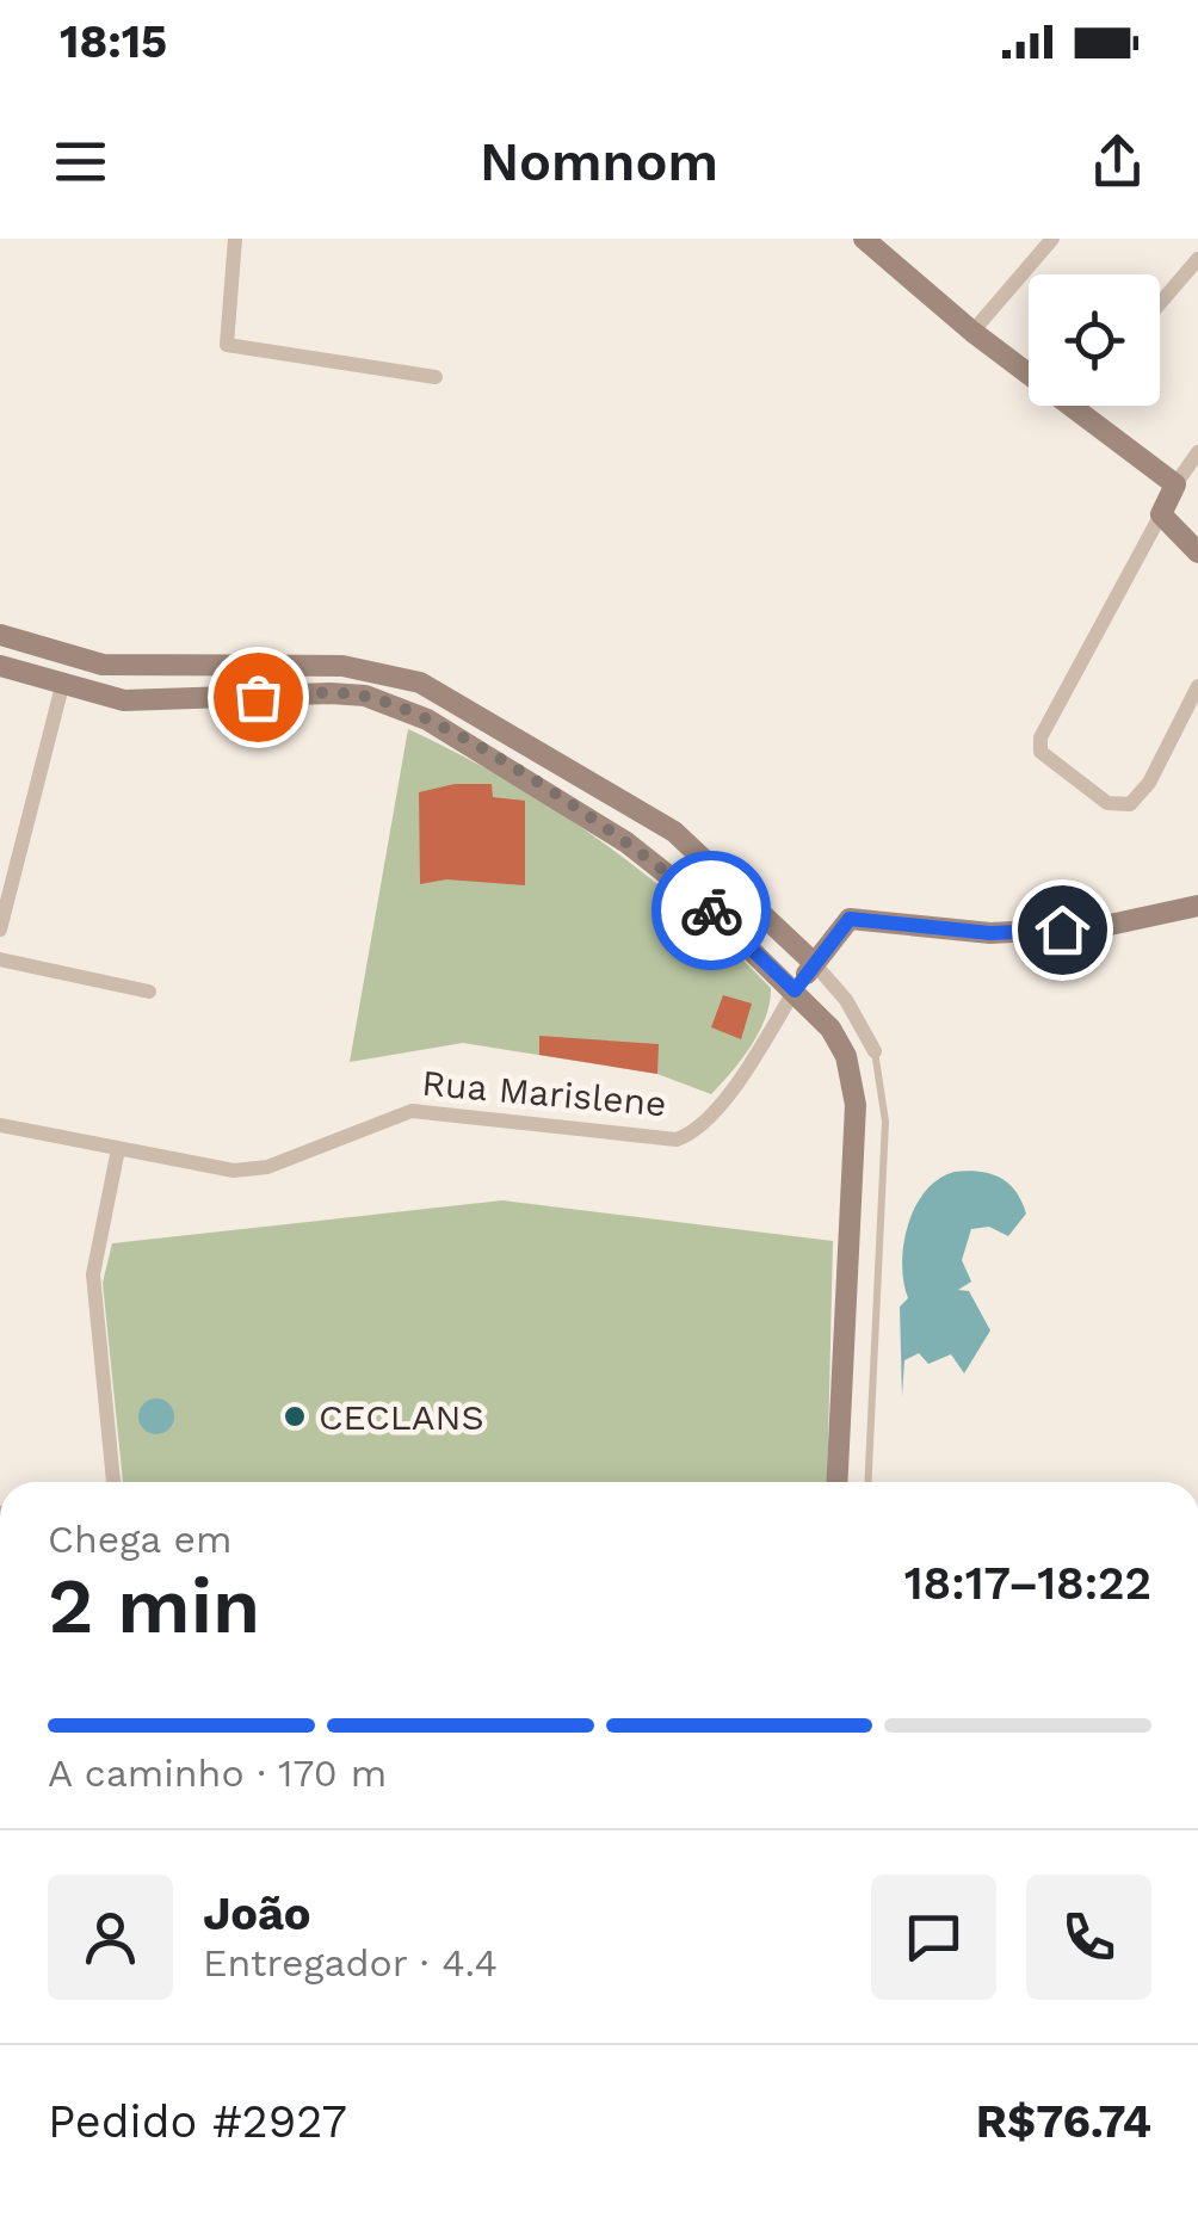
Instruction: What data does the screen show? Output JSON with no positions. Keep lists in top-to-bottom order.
{
  "streets": {
    "street": ["Rua Marislene"]
  },
  "places": ["CECLANS"],
  "page": {
    "status": "18:15",
    "header": "Nomnom",
    "heading": ["2 min", "Chega em", "18:17–18:22"],
    "panel": [
      "João",
      "Entregador · 4.4",
      "Pedido #2927",
      "R$76.74"
    ],
    "bar": "A caminho · 170 m"
  }
}
